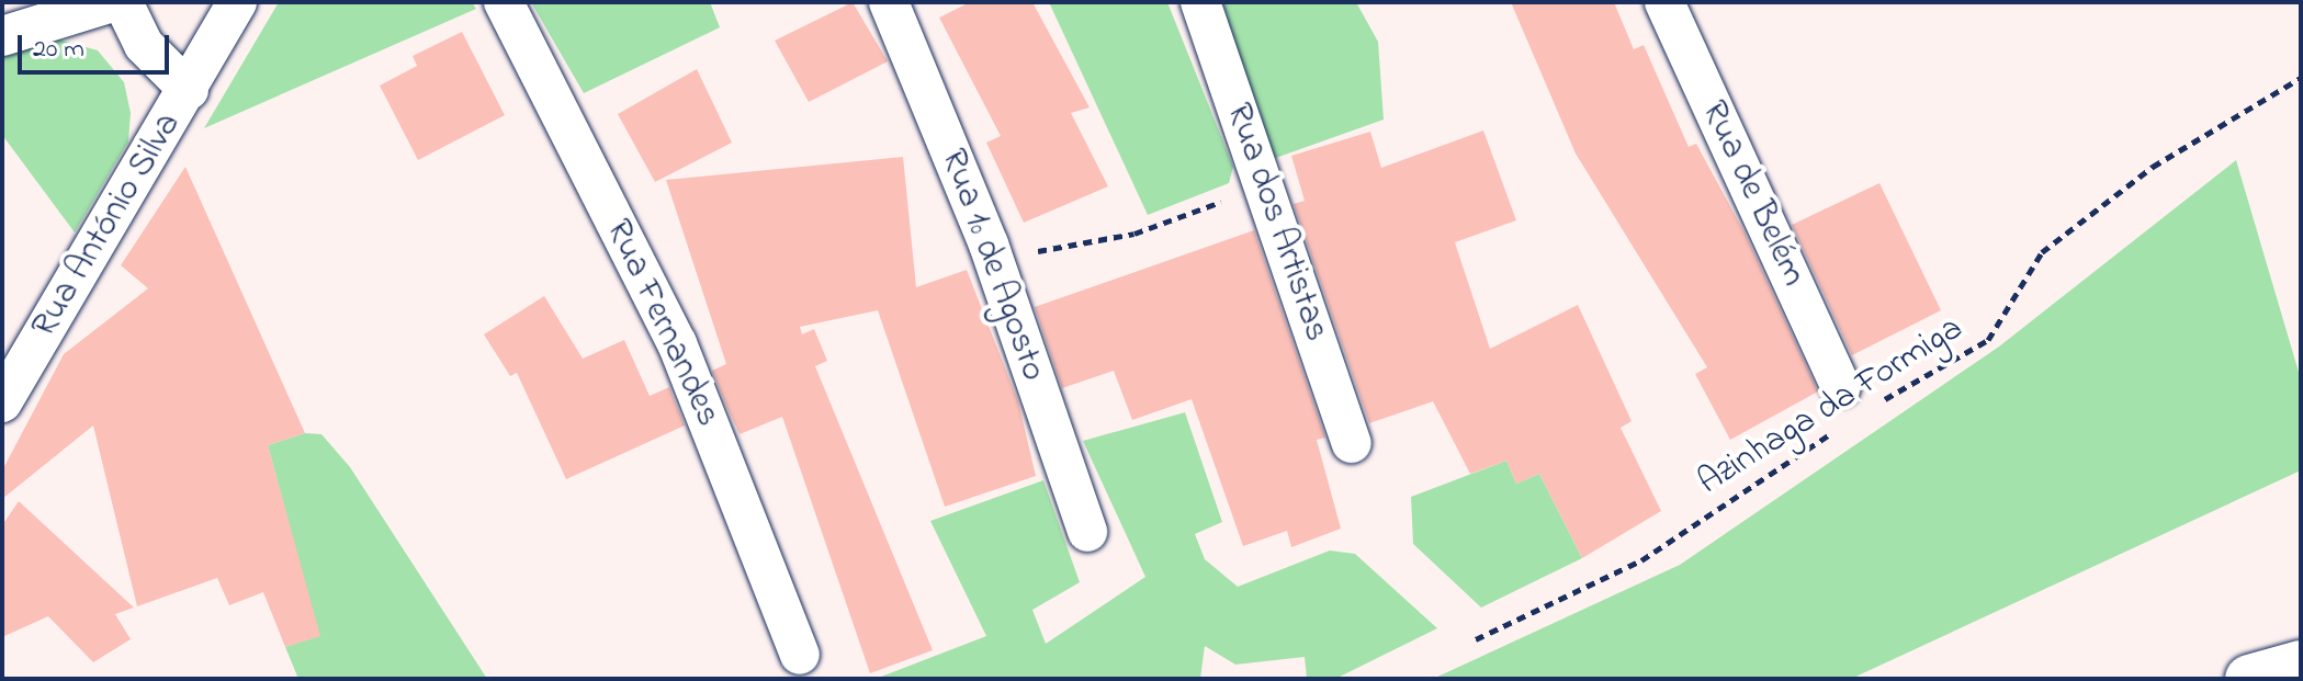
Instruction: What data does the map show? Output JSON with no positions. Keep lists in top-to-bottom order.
{
  "streets": {
    "street": [
      "Rua de Belém",
      "Rua dos Artistas",
      "Rua António Silva",
      "Rua 1º de Agosto",
      "Rua Fernandes"
    ],
    "path": ["Azinhaga da Formiga"]
  },
  "crossings": [
    ["Rua de Belém", "Azinhaga da Formiga"]
  ],
  "scale_bar": "20 m"
}
